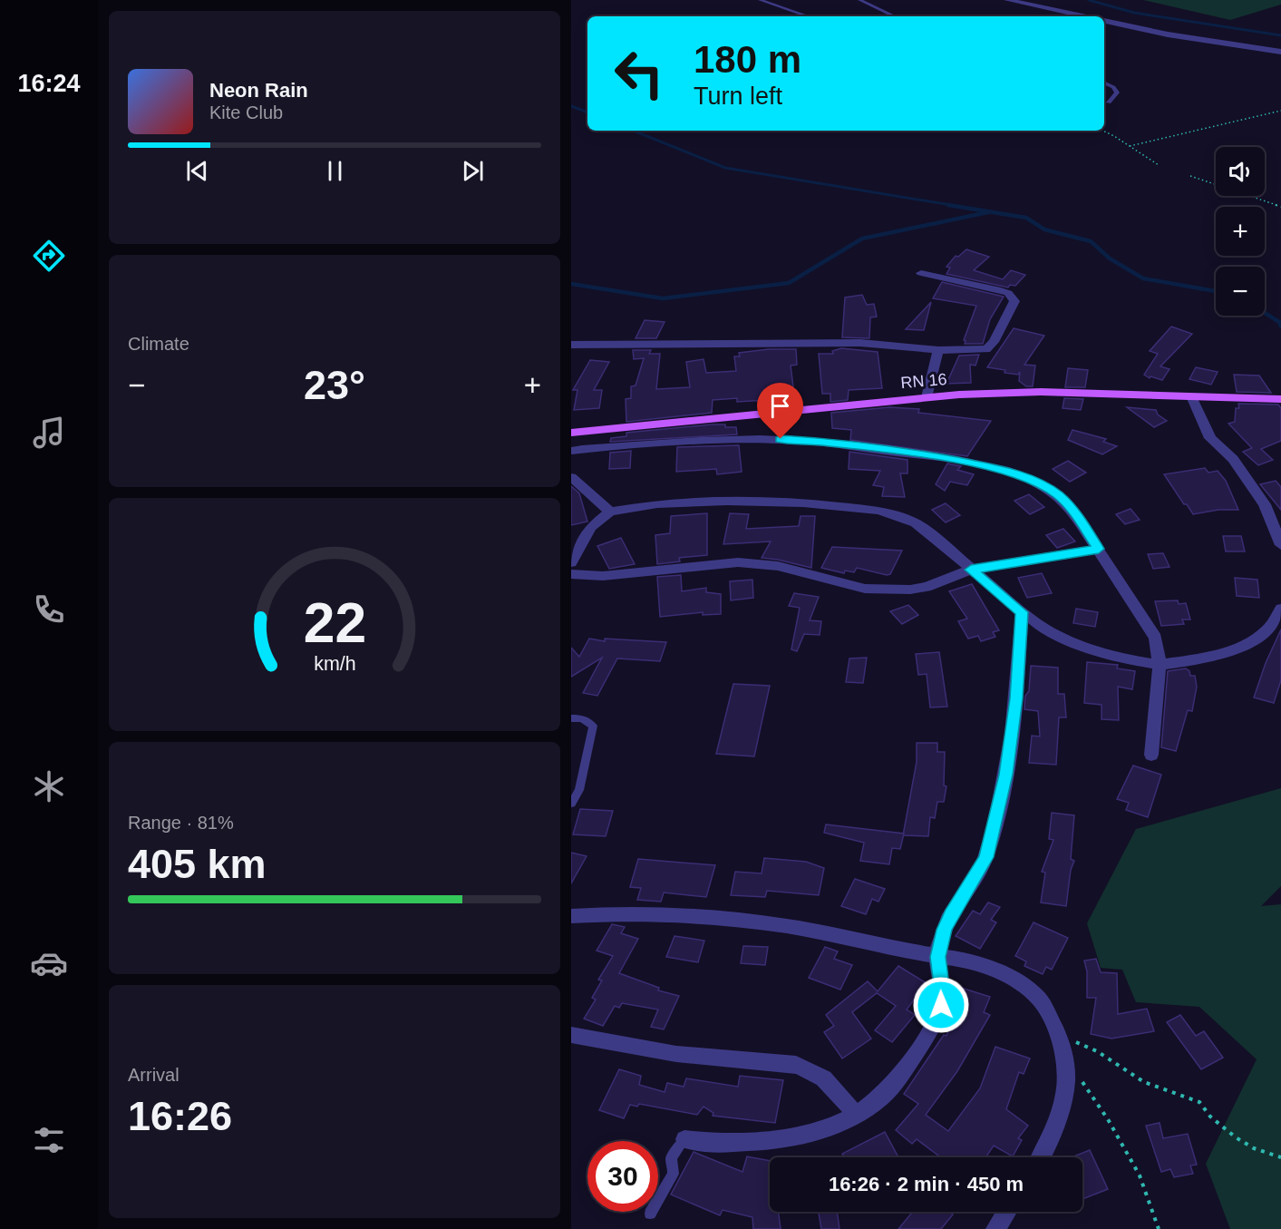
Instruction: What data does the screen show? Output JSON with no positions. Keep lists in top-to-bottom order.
{
  "streets": {
    "main road": ["RN 16"]
  },
  "page": {
    "tabs": "16:24",
    "turn": ["180 m", "Turn left"],
    "song": ["Neon Rain", "Kite Club"],
    "map_buttons": ["+", "−"],
    "tile": [
      "Climate",
      ["Range · 81%", "405 km"],
      ["Arrival", "16:26"]
    ],
    "heat": ["−", "23°", "+"],
    "limit": "30",
    "trip": "16:26 · 2 min · 450 m",
    "gauge": ["22", "km/h"]
  }
}
